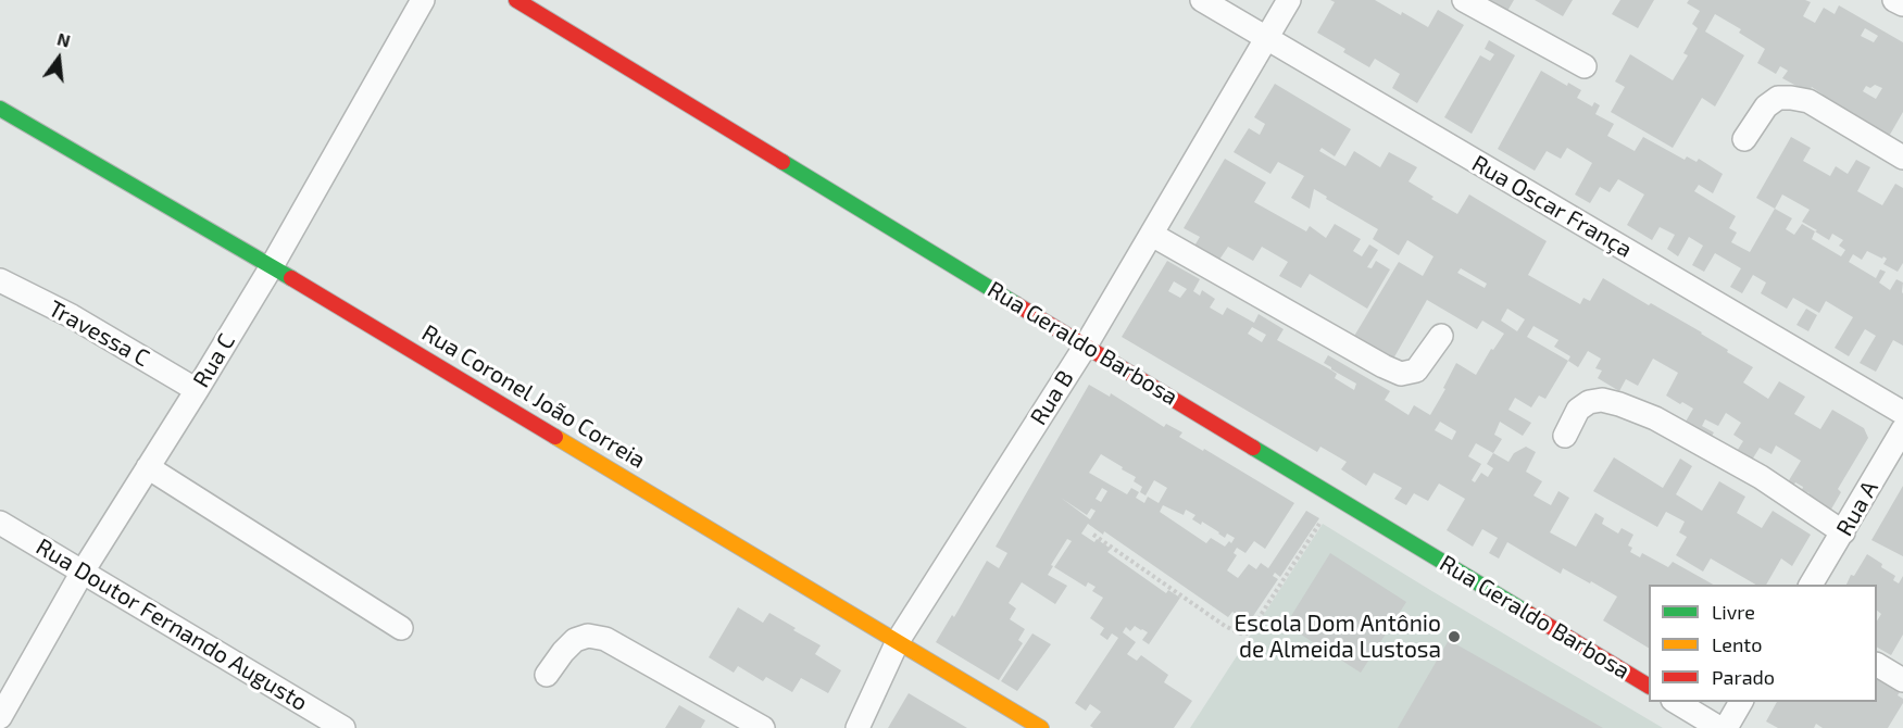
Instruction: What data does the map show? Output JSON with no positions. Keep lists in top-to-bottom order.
{
  "streets": {
    "street": [
      "Rua Oscar França",
      "Travessa C",
      "Rua Geraldo Barbosa",
      "Rua C",
      "Rua Coronel João Correia",
      "Rua B",
      "Rua A",
      "Rua Doutor Fernando Augusto"
    ]
  },
  "crossings": [
    ["Rua Oscar França", "Rua B"],
    ["Travessa C", "Rua C"],
    ["Rua Geraldo Barbosa", "Rua B"],
    ["Rua C", "Rua Coronel João Correia"],
    ["Rua C", "Rua Doutor Fernando Augusto"],
    ["Rua Coronel João Correia", "Rua B"]
  ],
  "places": ["Escola Dom Antônio de Almeida Lustosa"],
  "legend": ["Livre", "Lento", "Parado"],
  "north": "top"
}
